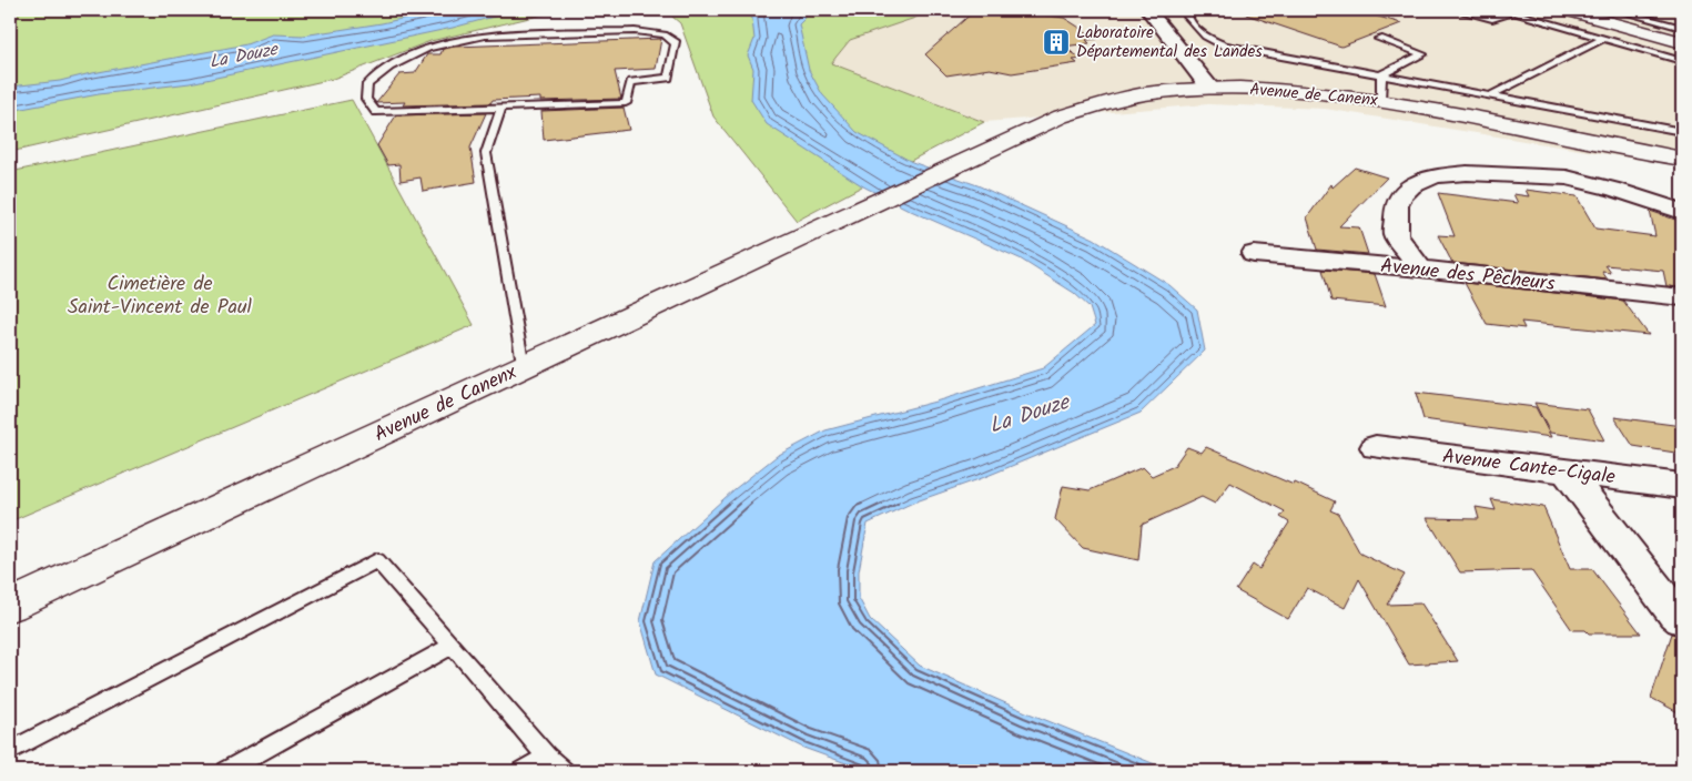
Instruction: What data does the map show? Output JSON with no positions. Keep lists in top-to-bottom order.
{
  "streets": {
    "main road": ["Avenue de Canenx"],
    "street": ["Avenue des Pêcheurs", "Avenue Cante-Cigale"]
  },
  "water": ["La Douze"],
  "parks": ["Cimetière de Saint-Vincent de Paul"],
  "places": {
    "building": ["Laboratoire Départemental des Landes"]
  }
}
